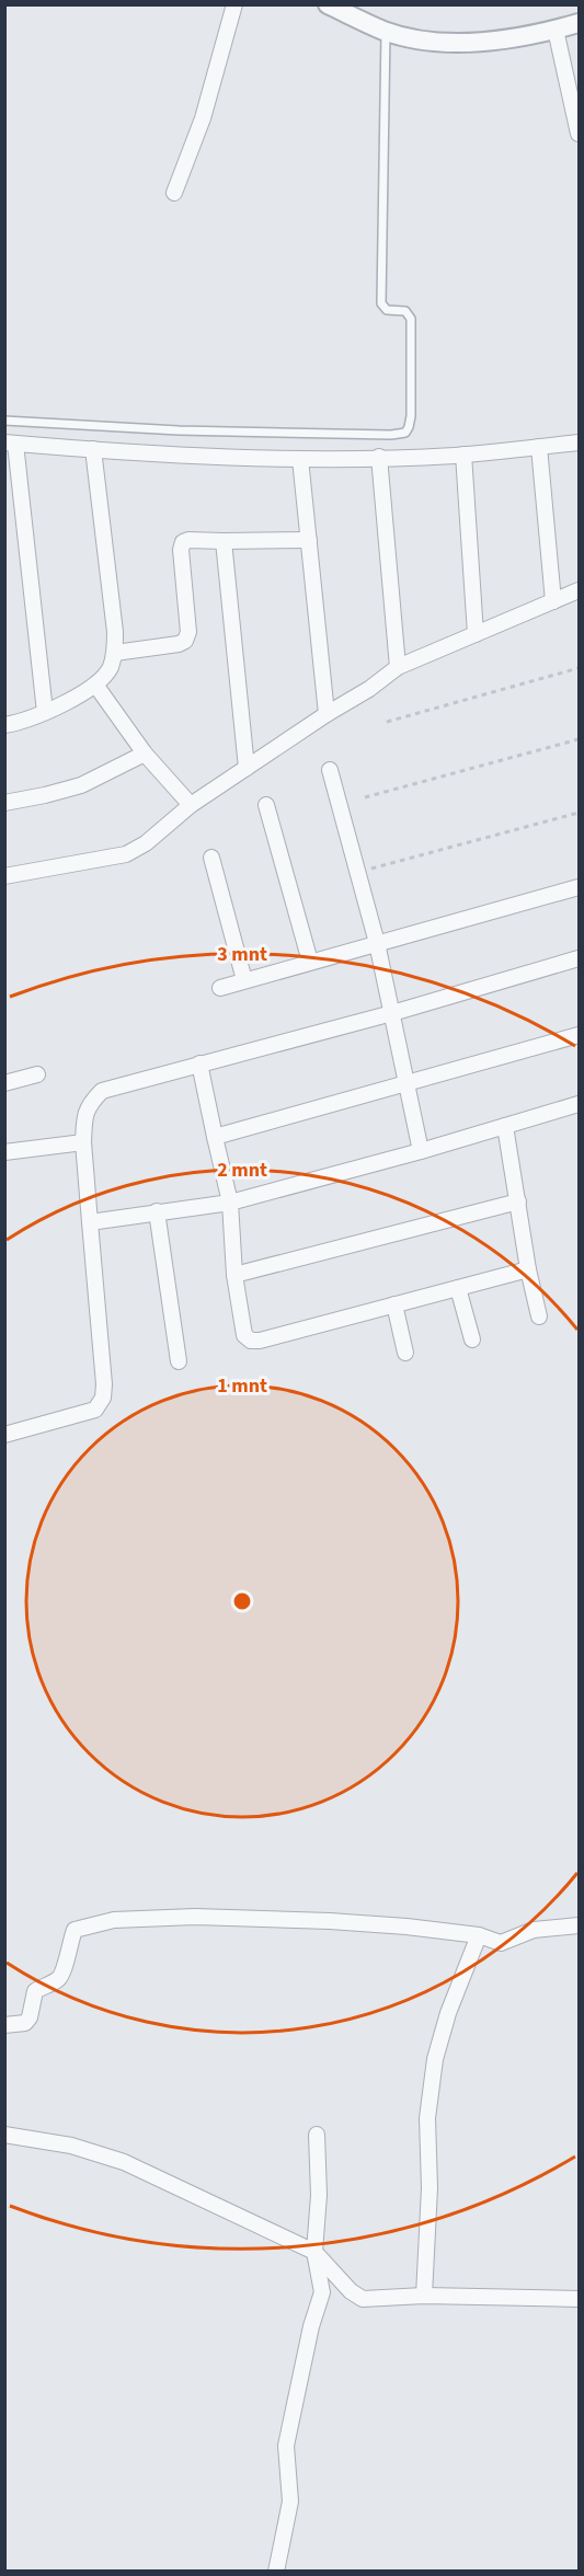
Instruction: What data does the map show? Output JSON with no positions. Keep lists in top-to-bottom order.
{
  "rings": ["3 mnt", "2 mnt", "1 mnt"]
}
